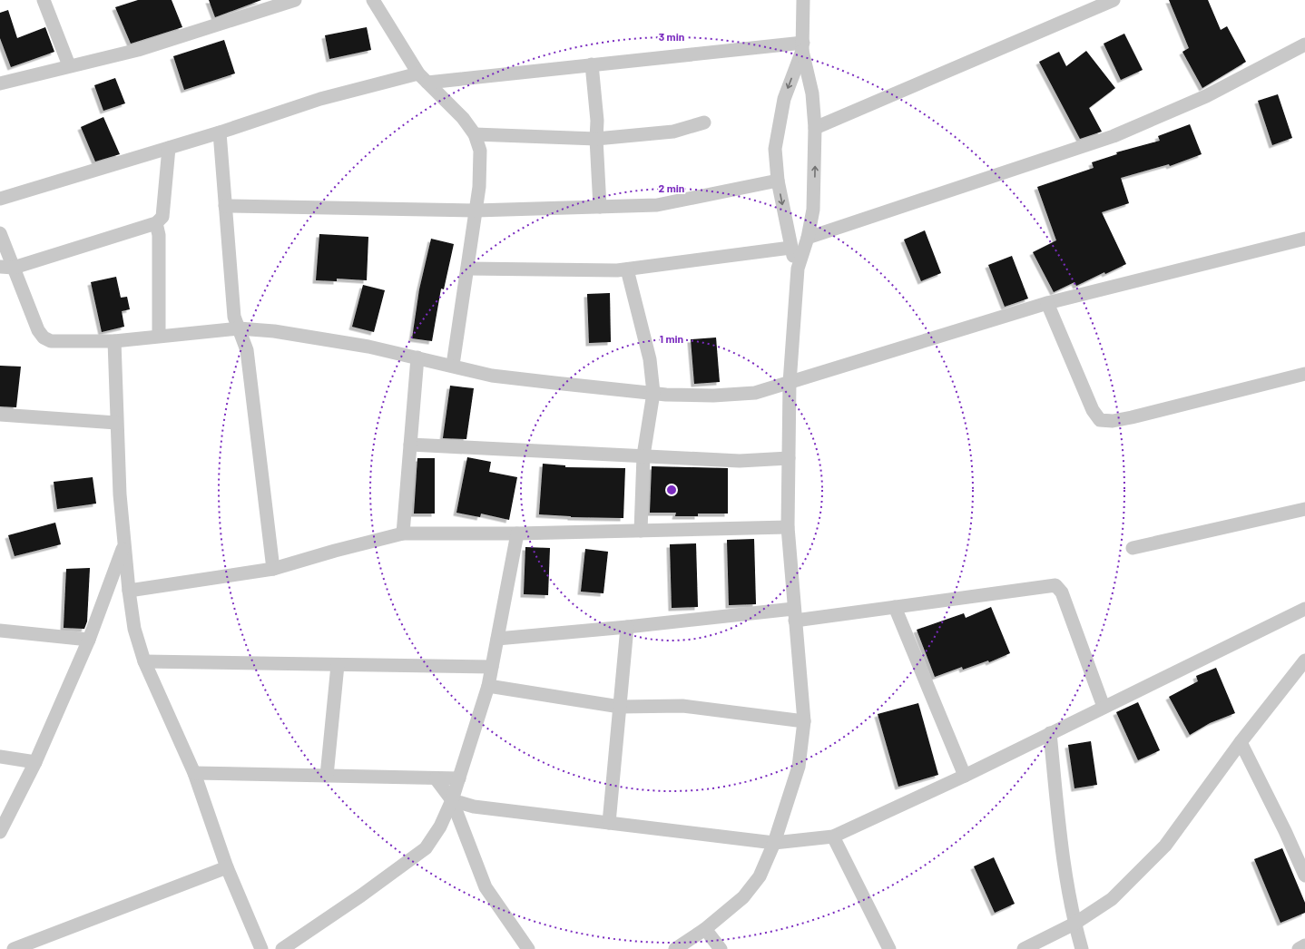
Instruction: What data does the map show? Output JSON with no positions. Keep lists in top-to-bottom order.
{
  "rings": ["3 min", "2 min", "1 min"]
}
